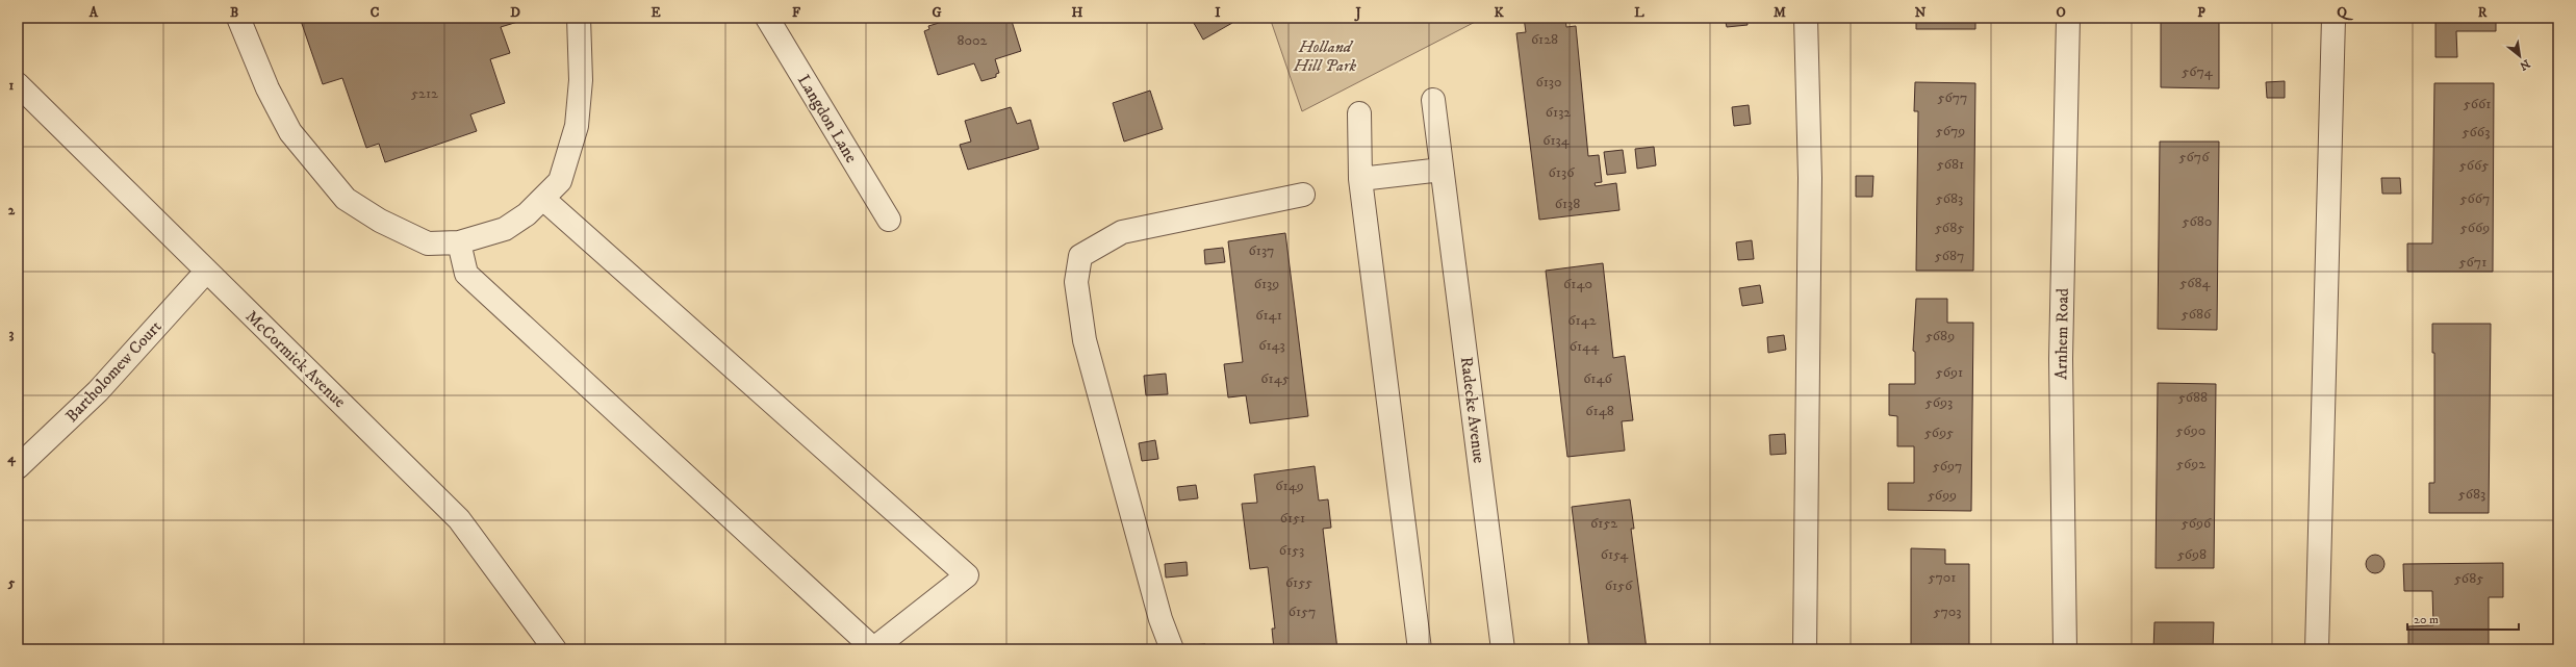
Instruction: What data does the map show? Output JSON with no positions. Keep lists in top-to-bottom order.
{
  "streets": {
    "street": [
      "Langdon Lane",
      "Arnhem Road",
      "McCormick Avenue",
      "Bartholomew Court",
      "Radecke Avenue"
    ]
  },
  "crossings": [
    ["McCormick Avenue", "Bartholomew Court"]
  ],
  "parks": ["Holland Hill Park"],
  "house_numbers": [
    "6128",
    "8002",
    "5674",
    "6130",
    "5212",
    "5677",
    "5661",
    "6132",
    "5679",
    "5663",
    "6134",
    "5676",
    "5681",
    "5665",
    "6136",
    "5683",
    "5667",
    "6138",
    "5680",
    "5685",
    "5669",
    "6137",
    "5687",
    "5671",
    "5684",
    "6139",
    "6140",
    "5686",
    "6141",
    "6142",
    "5689",
    "6143",
    "6144",
    "5691",
    "6145",
    "6146",
    "5688",
    "5693",
    "6148",
    "5690",
    "5695",
    "5692",
    "5697",
    "6149",
    "5683",
    "5699",
    "6151",
    "6152",
    "5696",
    "6153",
    "6154",
    "5698",
    "5701",
    "5685",
    "6155",
    "6156",
    "6157",
    "5703"
  ],
  "scale_bar": "20 m",
  "north": "bottom right",
  "grid": {
    "columns": [
      "A",
      "B",
      "C",
      "D",
      "E",
      "F",
      "G",
      "H",
      "I",
      "J",
      "K",
      "L",
      "M",
      "N",
      "O",
      "P",
      "Q",
      "R"
    ],
    "rows": [
      "1",
      "2",
      "3",
      "4",
      "5"
    ]
  }
}
